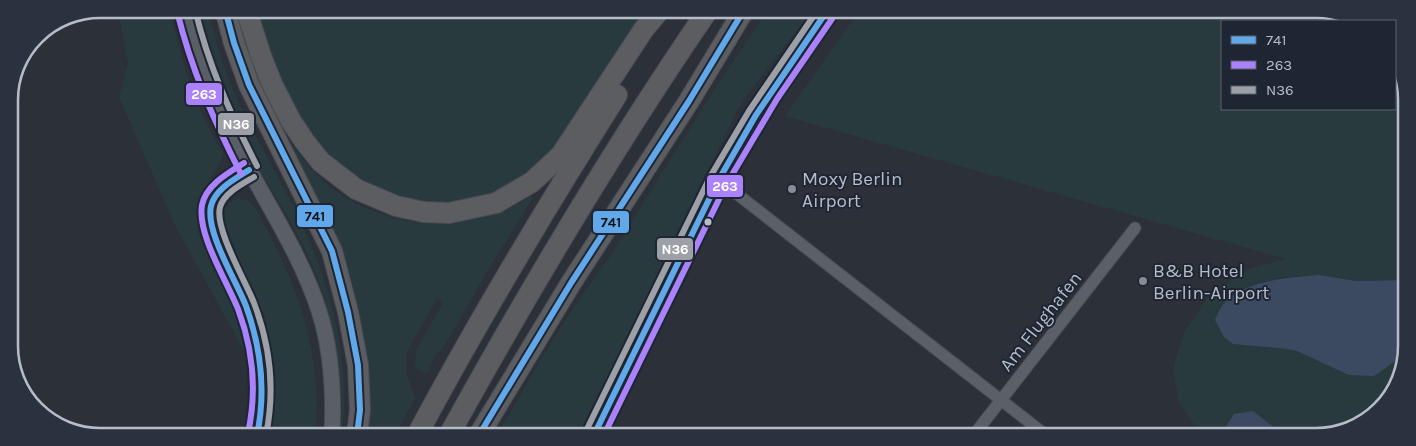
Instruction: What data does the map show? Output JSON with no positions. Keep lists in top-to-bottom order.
{
  "streets": {
    "street": ["Am Flughafen"]
  },
  "places": ["Moxy Berlin Airport", "B&B Hotel Berlin-Airport"],
  "lines": ["transit line 741", "transit line 263", "transit line N36"],
  "legend": ["741", "263", "N36"]
}
